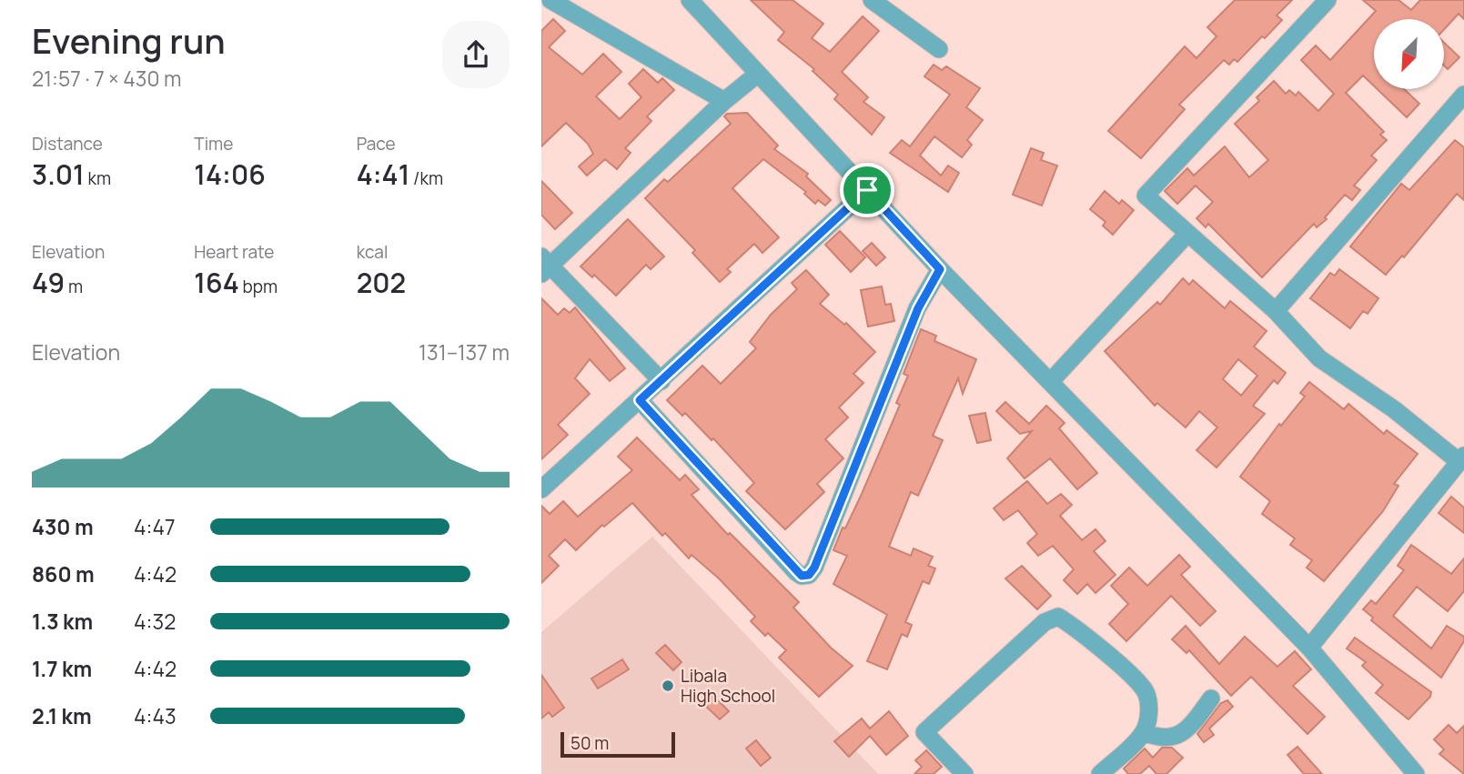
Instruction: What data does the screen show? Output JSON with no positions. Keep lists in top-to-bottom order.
{
  "places": ["Libala High School"],
  "scale_bar": "50 m",
  "north": "bottom left",
  "page": {
    "heading": ["Evening run", "21:57 · 7 × 430 m"],
    "stats": [
      ["Distance", "3.01 km"],
      ["Time", "14:06"],
      ["Pace", "4:41 /km"],
      ["Elevation", "49 m"],
      ["Heart rate", "164 bpm"],
      ["kcal", "202"]
    ],
    "chart": ["Elevation", "131–137 m"],
    "list": [
      {
        "name": "430 m",
        "note": "4:47"
      },
      {
        "name": "860 m",
        "note": "4:42"
      },
      {
        "name": "1.3 km",
        "note": "4:32"
      },
      {
        "name": "1.7 km",
        "note": "4:42"
      },
      {
        "name": "2.1 km",
        "note": "4:43"
      }
    ],
    "scale": "50 m"
  }
}
